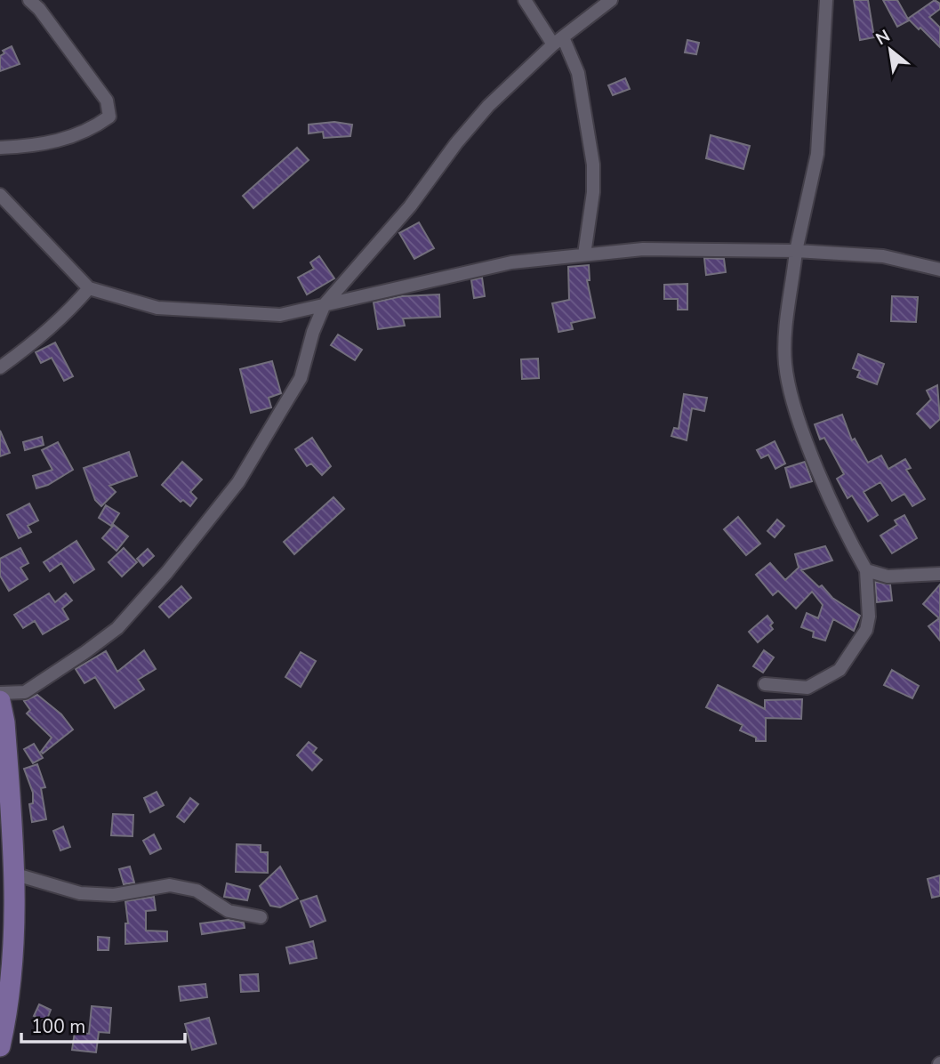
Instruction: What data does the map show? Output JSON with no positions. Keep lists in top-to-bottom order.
{
  "scale_bar": "100 m",
  "north": "top left"
}
